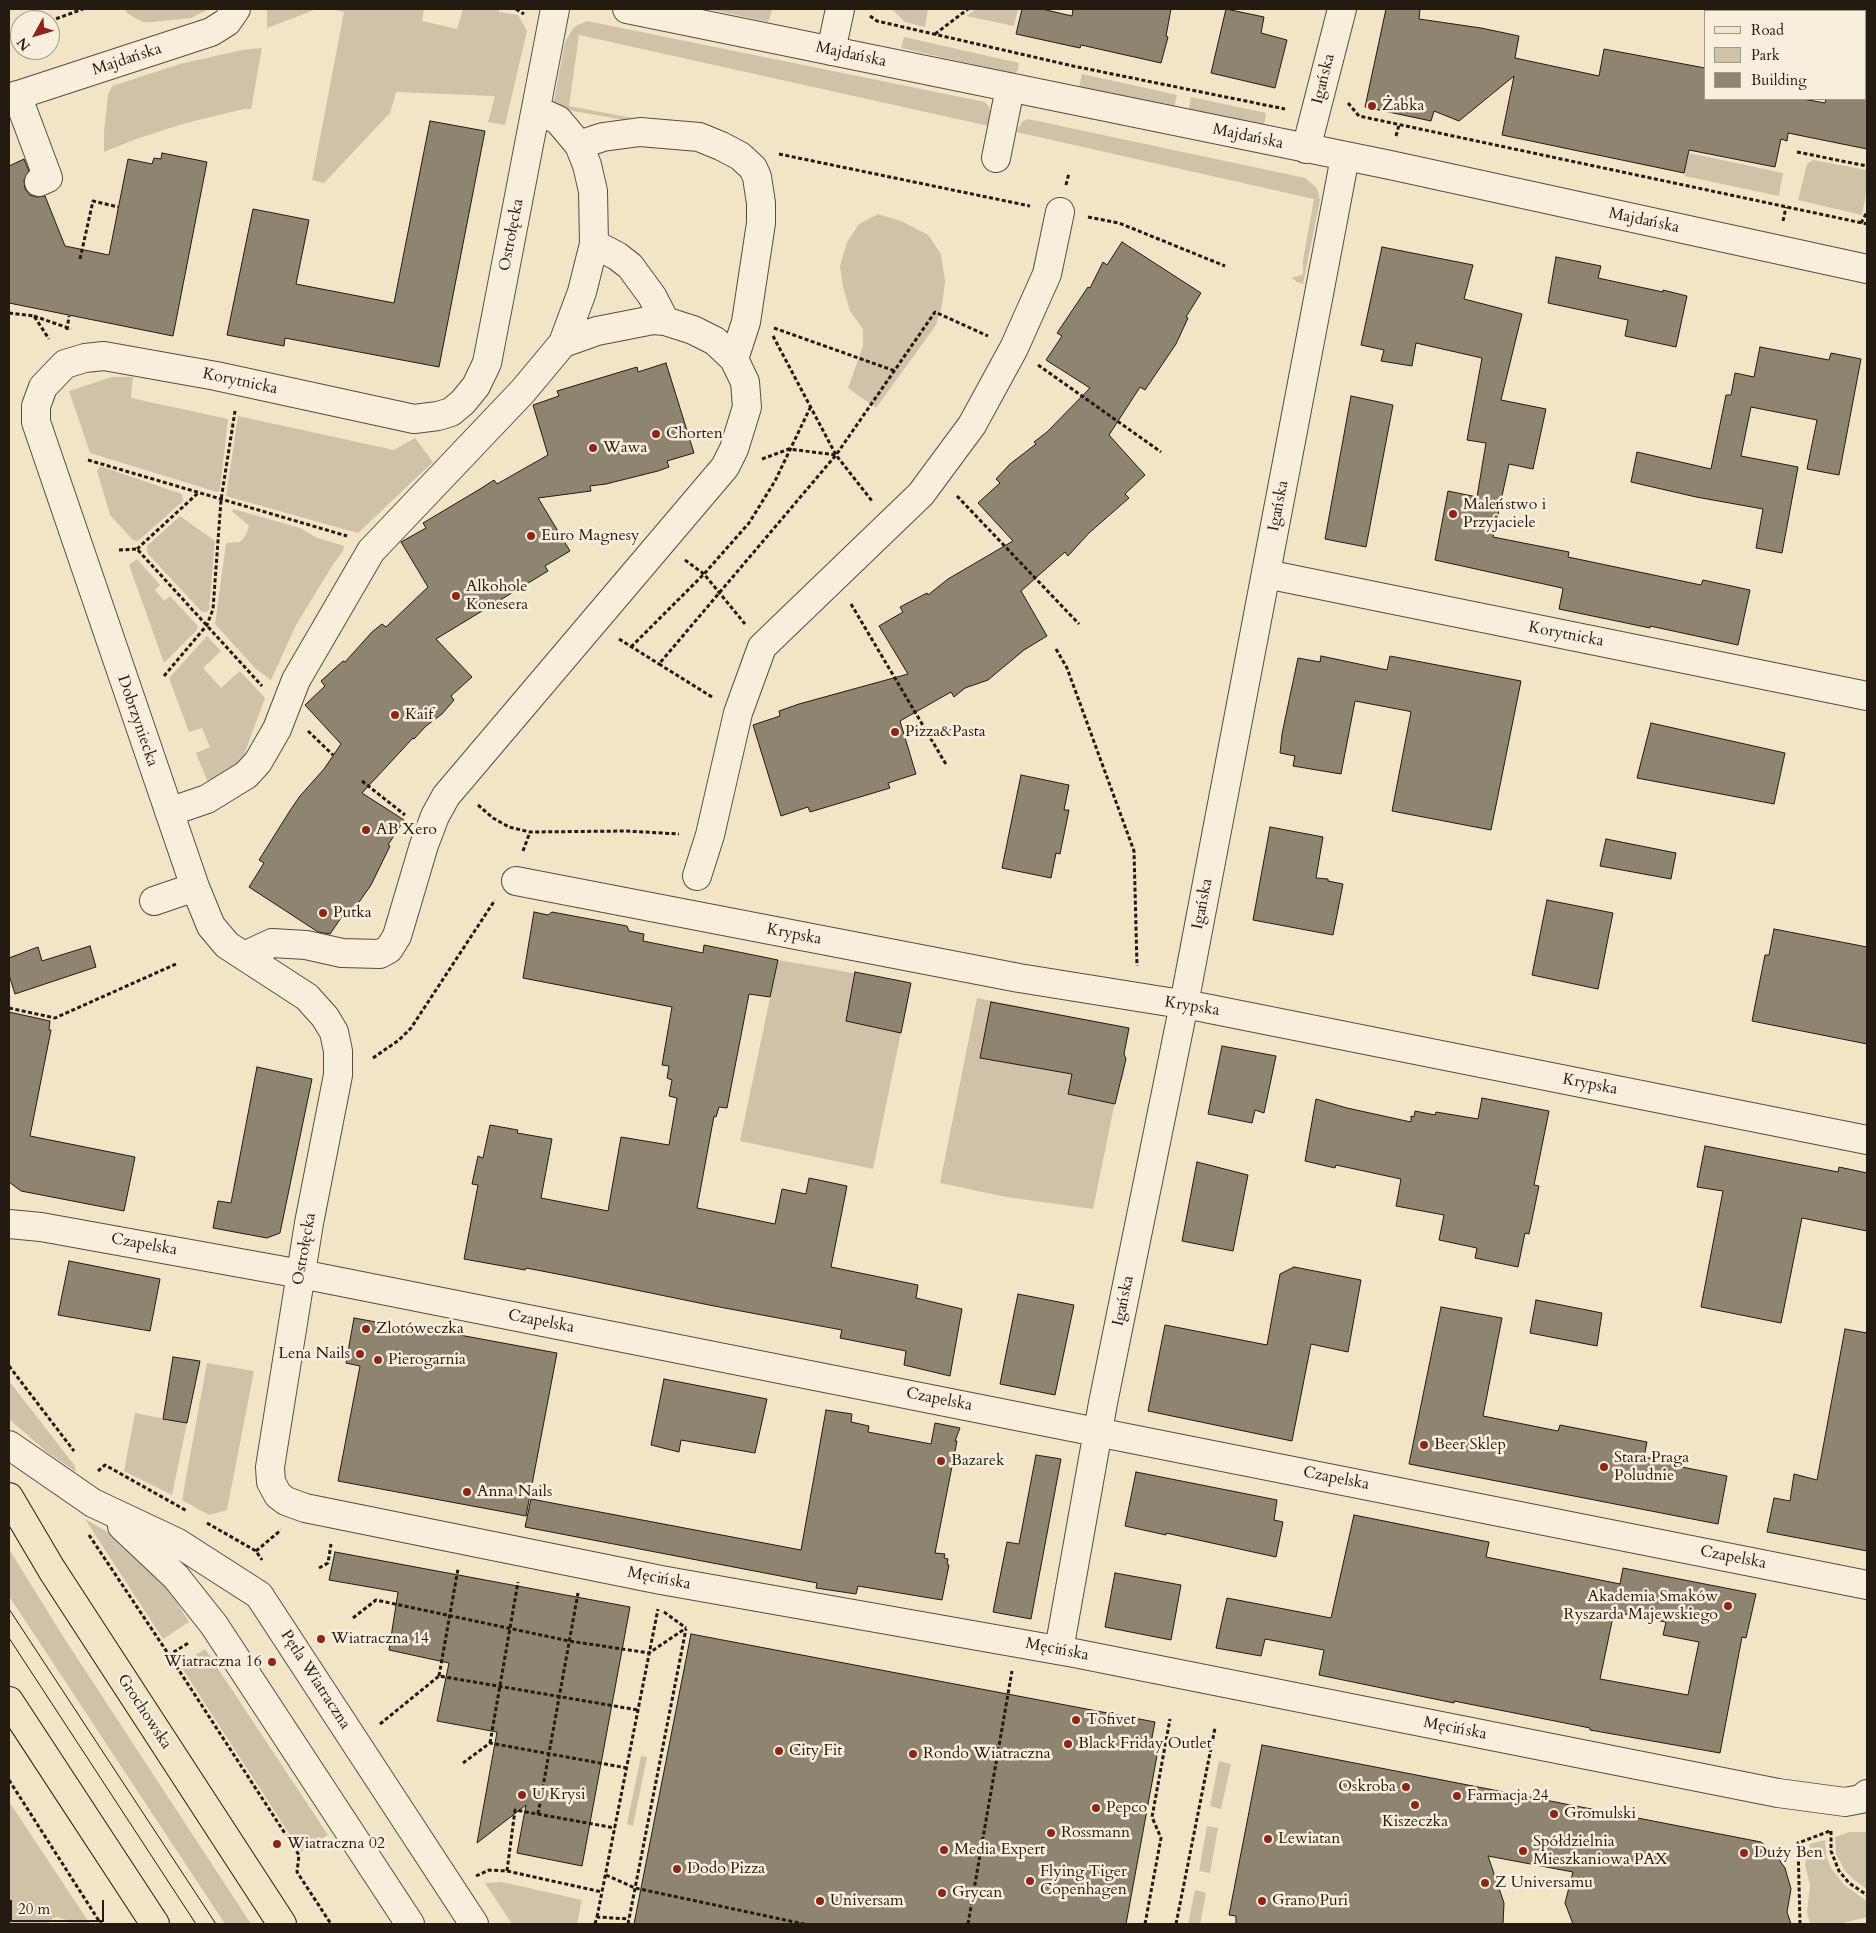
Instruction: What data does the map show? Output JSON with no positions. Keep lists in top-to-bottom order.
{
  "streets": {
    "main road": ["Grochowska"],
    "street": [
      "Majdańska",
      "Igańska",
      "Ostrołęcka",
      "Korytnicka",
      "Dobrzyniecka",
      "Krypska",
      "Czapelska",
      "Męcińska",
      "Pętla Wiatraczna"
    ]
  },
  "crossings": [
    ["Majdańska", "Igańska"],
    ["Igańska", "Korytnicka"],
    ["Igańska", "Krypska"],
    ["Igańska", "Czapelska"],
    ["Igańska", "Męcińska"],
    ["Ostrołęcka", "Korytnicka"],
    ["Ostrołęcka", "Dobrzyniecka"],
    ["Ostrołęcka", "Czapelska"],
    ["Ostrołęcka", "Męcińska"],
    ["Korytnicka", "Dobrzyniecka"]
  ],
  "places": [
    "Żabka",
    "Chorten",
    "Wawa",
    "Maleństwo i Przyjaciele",
    "Euro Magnesy",
    "Alkohole Konesera",
    "Kaif",
    "Pizza&Pasta",
    "AB Xero",
    "Putka",
    "Zlotóweczka",
    "Lena Nails",
    "Pierogarnia",
    "Beer Sklep",
    "Bazarek",
    "Stara Praga Poludnie",
    "Anna Nails",
    "Akademia Smaków Ryszarda Majewskiego",
    "Wiatraczna 14",
    "Wiatraczna 16",
    "Tofivet",
    "Black Friday Outlet",
    "City Fit",
    "Rondo Wiatraczna",
    "Oskroba",
    "U Krysi",
    "Farmacja 24",
    "Kiszeczka",
    "Pepco",
    "Gromulski",
    "Rossmann",
    "Lewiatan",
    "Wiatraczna 02",
    "Media Expert",
    "Spółdzielnia Mieszkaniowa PAX",
    "Duży Ben",
    "Dodo Pizza",
    "Flying Tiger Copenhagen",
    "Z Universamu",
    "Grycan",
    "Universam",
    "Grano Puri"
  ],
  "legend": ["Road", "Park", "Building"],
  "scale_bar": "20 m",
  "north": "bottom left"
}
